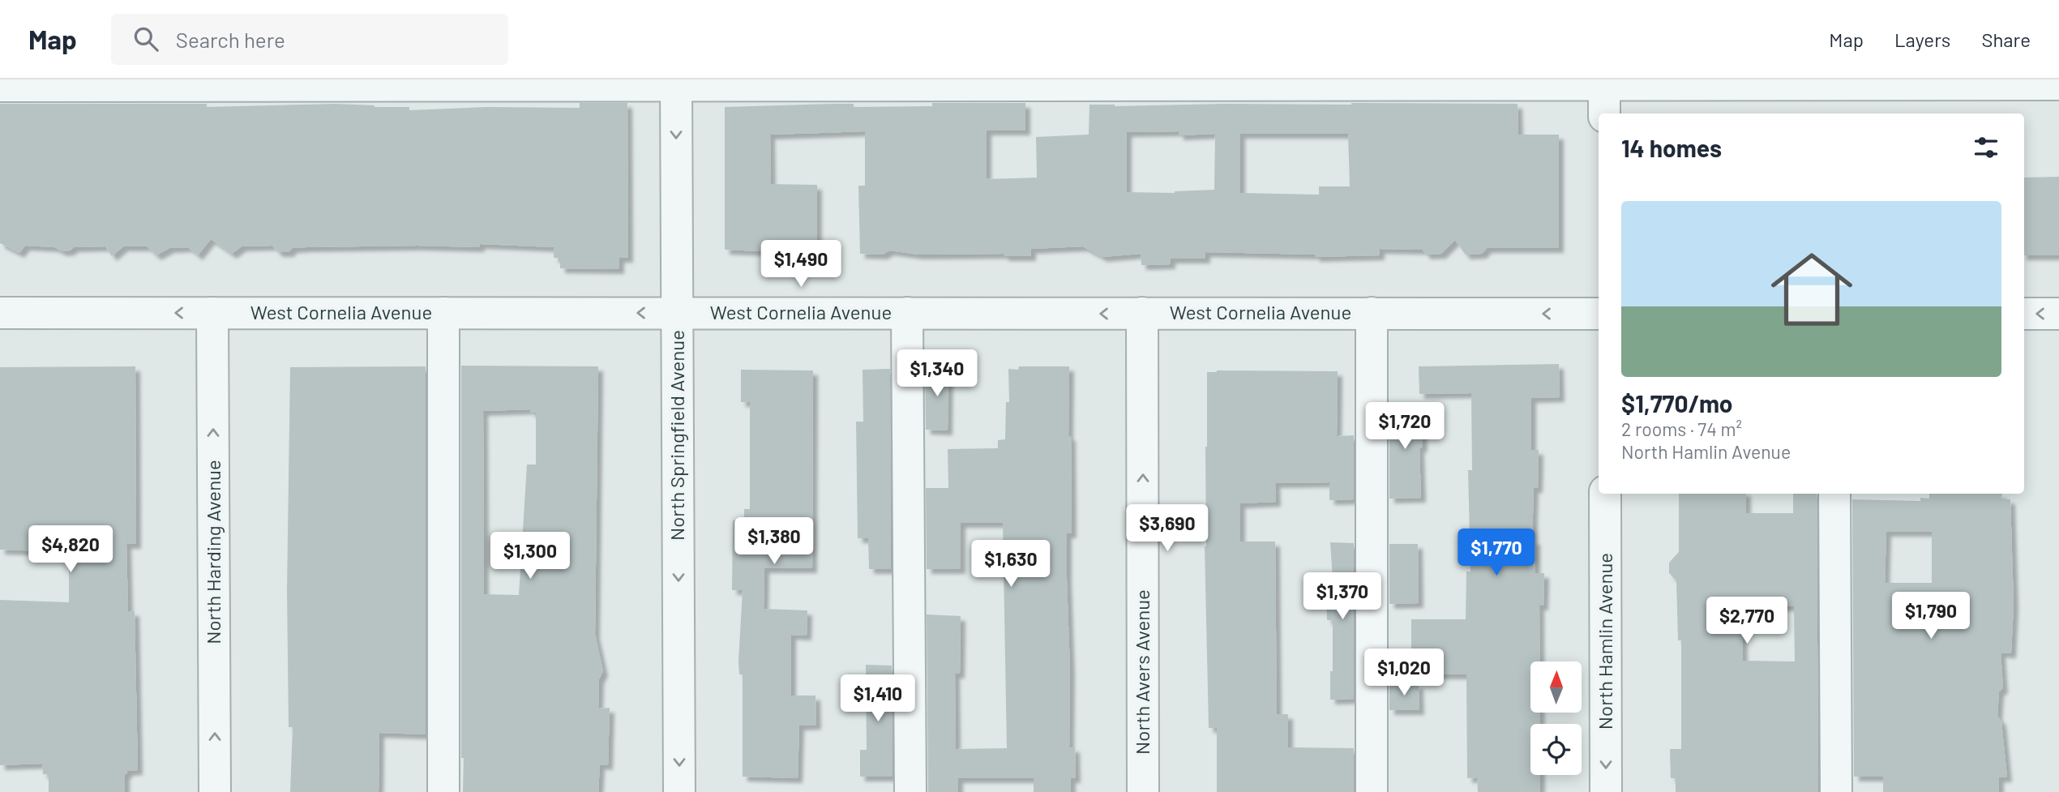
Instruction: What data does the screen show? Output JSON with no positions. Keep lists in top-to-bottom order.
{
  "streets": {
    "street": [
      "West Cornelia Avenue",
      "North Springfield Avenue",
      "North Harding Avenue",
      "North Hamlin Avenue",
      "North Avers Avenue"
    ]
  },
  "crossings": [
    ["West Cornelia Avenue", "North Springfield Avenue"],
    ["West Cornelia Avenue", "North Harding Avenue"],
    ["West Cornelia Avenue", "North Avers Avenue"]
  ],
  "north": "top",
  "page": {
    "header": "Map",
    "search": "Search here",
    "nav": ["Map", "Layers", "Share"],
    "heading": "14 homes",
    "list": [
      {
        "name": "$1,770/mo",
        "note": "2 rooms · 74 m² · North Hamlin Avenue"
      }
    ],
    "price": [
      "$1,490",
      "$1,340",
      "$1,720",
      "$3,690",
      "$1,380",
      "$4,820",
      "$1,770",
      "$1,300",
      "$1,630",
      "$1,370",
      "$1,790",
      "$2,770",
      "$1,020",
      "$1,410"
    ]
  }
}
